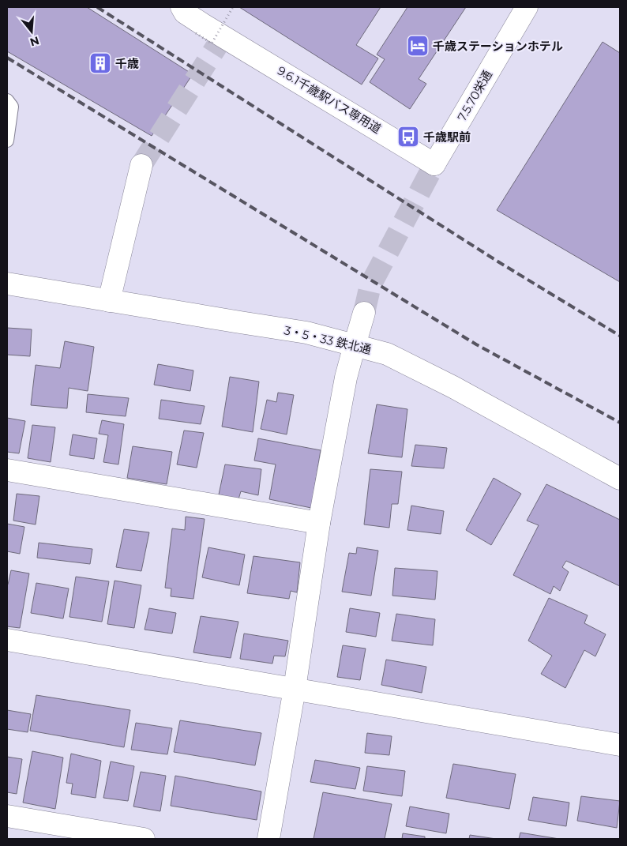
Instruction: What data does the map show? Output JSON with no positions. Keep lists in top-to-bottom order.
{
  "streets": {
    "street": ["7.5.70栄通", "9.6.1千歳駅バス専用道", "3・5・33 鉄北通"]
  },
  "crossings": [
    ["7.5.70栄通", "9.6.1千歳駅バス専用道"]
  ],
  "places": {
    "hotel": ["千歳ステーションホテル"],
    "building": ["千歳"],
    "bus stop": ["千歳駅前"]
  },
  "north": "bottom"
}
